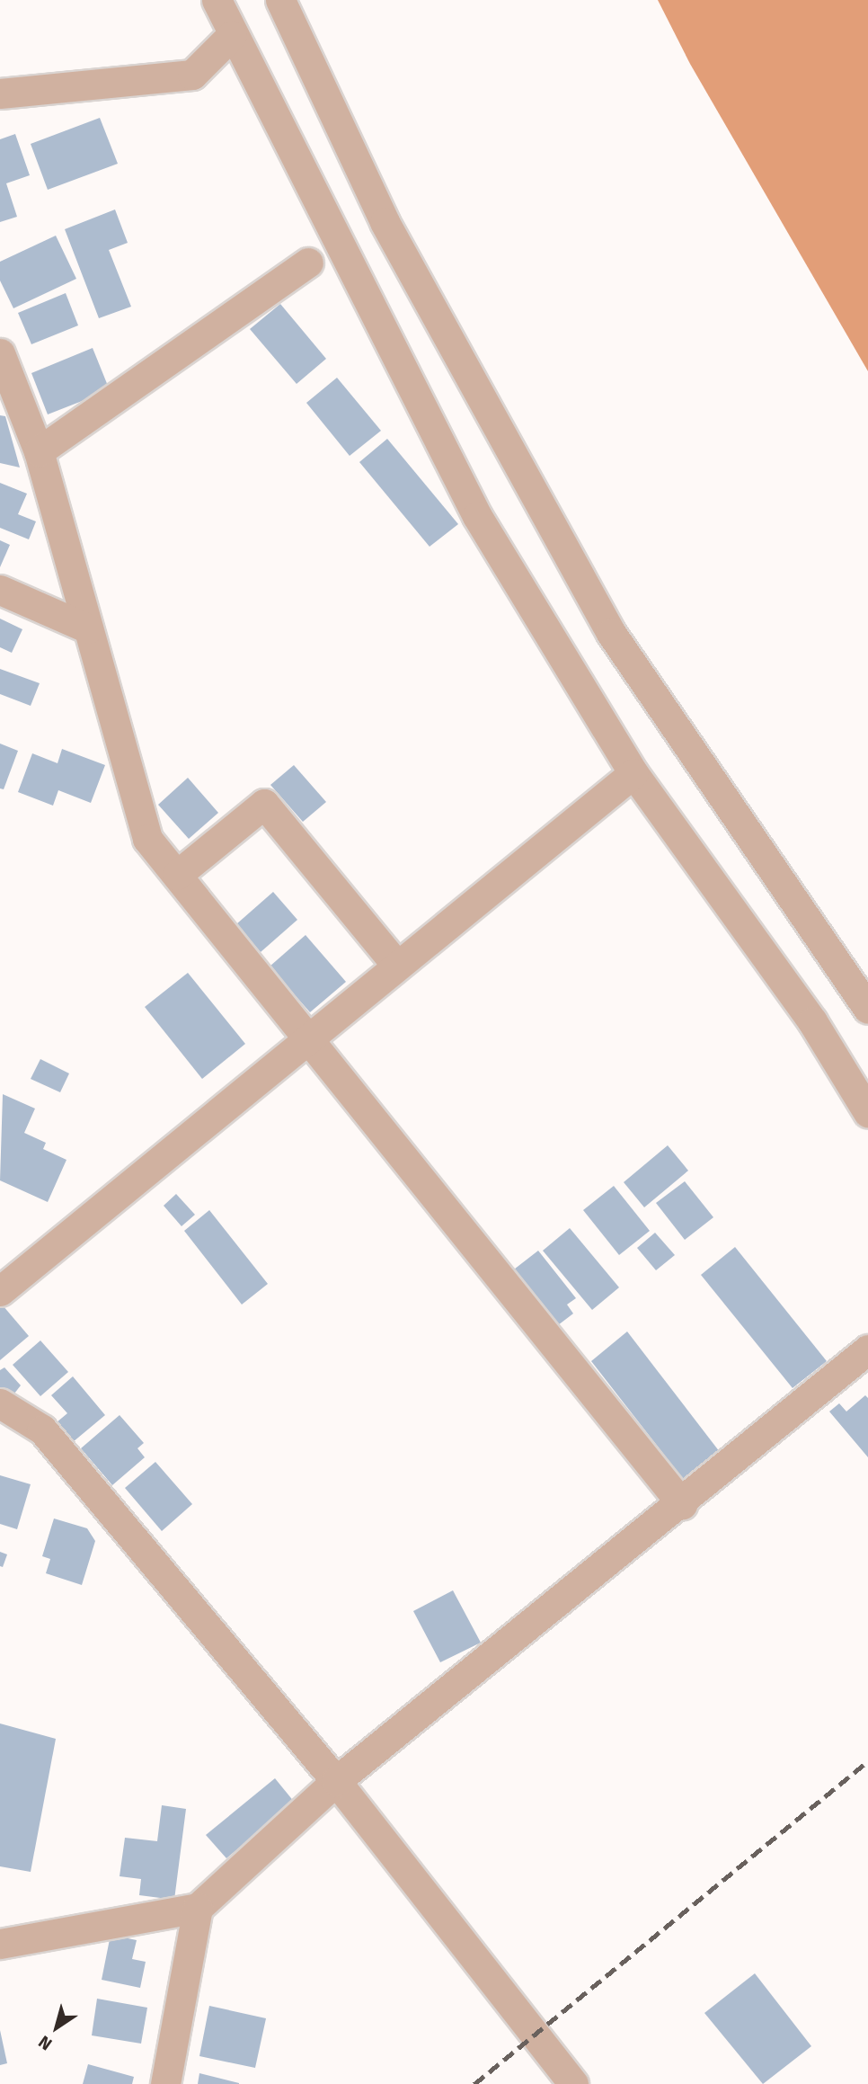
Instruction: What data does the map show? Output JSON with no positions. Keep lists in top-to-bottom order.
{
  "north": "bottom left"
}
